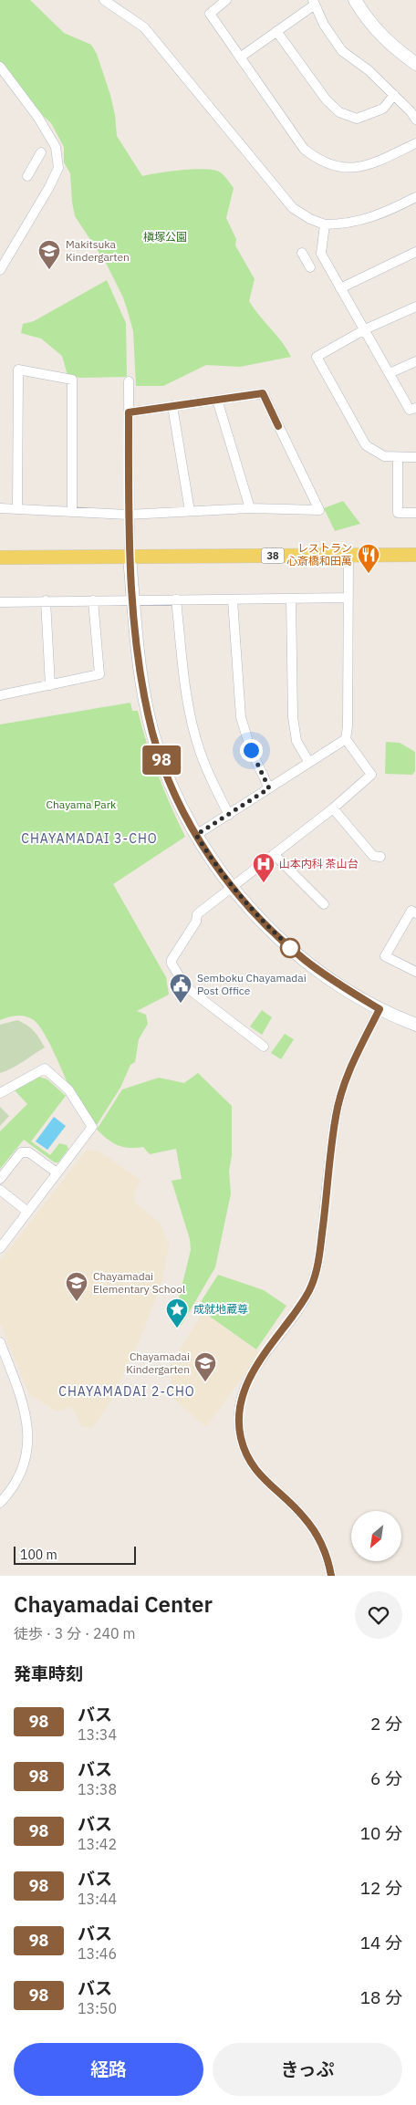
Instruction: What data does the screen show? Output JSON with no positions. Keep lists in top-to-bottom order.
{
  "streets": {
    "main road": ["38"]
  },
  "districts": ["CHAYAMADAI 3-CHO", "CHAYAMADAI 2-CHO"],
  "parks": ["槇塚公園", "Chayama Park"],
  "places": {
    "school or university": ["Makitsuka Kindergarten", "Chayamadai Elementary School", "Chayamadai Kindergarten"],
    "restaurant": ["レストラン 心斎橋和田萬"],
    "hospital": ["山本内科 茶山台"],
    "public building": ["Semboku Chayamadai Post Office"],
    "place": ["成就地蔵尊"]
  },
  "lines": ["bus line 98"],
  "scale_bar": "100 m",
  "north": "bottom left",
  "page": {
    "on_map": "98",
    "scale": "100 m",
    "heading": [
      ["Chayamadai Center", "徒歩 · 3 分 · 240 m"],
      "発車時刻"
    ],
    "list": [
      {
        "mark": "98",
        "name": "バス",
        "note": "13:34",
        "value": "2 分"
      },
      {
        "mark": "98",
        "name": "バス",
        "note": "13:38",
        "value": "6 分"
      },
      {
        "mark": "98",
        "name": "バス",
        "note": "13:42",
        "value": "10 分"
      },
      {
        "mark": "98",
        "name": "バス",
        "note": "13:44",
        "value": "12 分"
      },
      {
        "mark": "98",
        "name": "バス",
        "note": "13:46",
        "value": "14 分"
      },
      {
        "mark": "98",
        "name": "バス",
        "note": "13:50",
        "value": "18 分"
      }
    ],
    "buttons": ["経路", "きっぷ"]
  }
}
